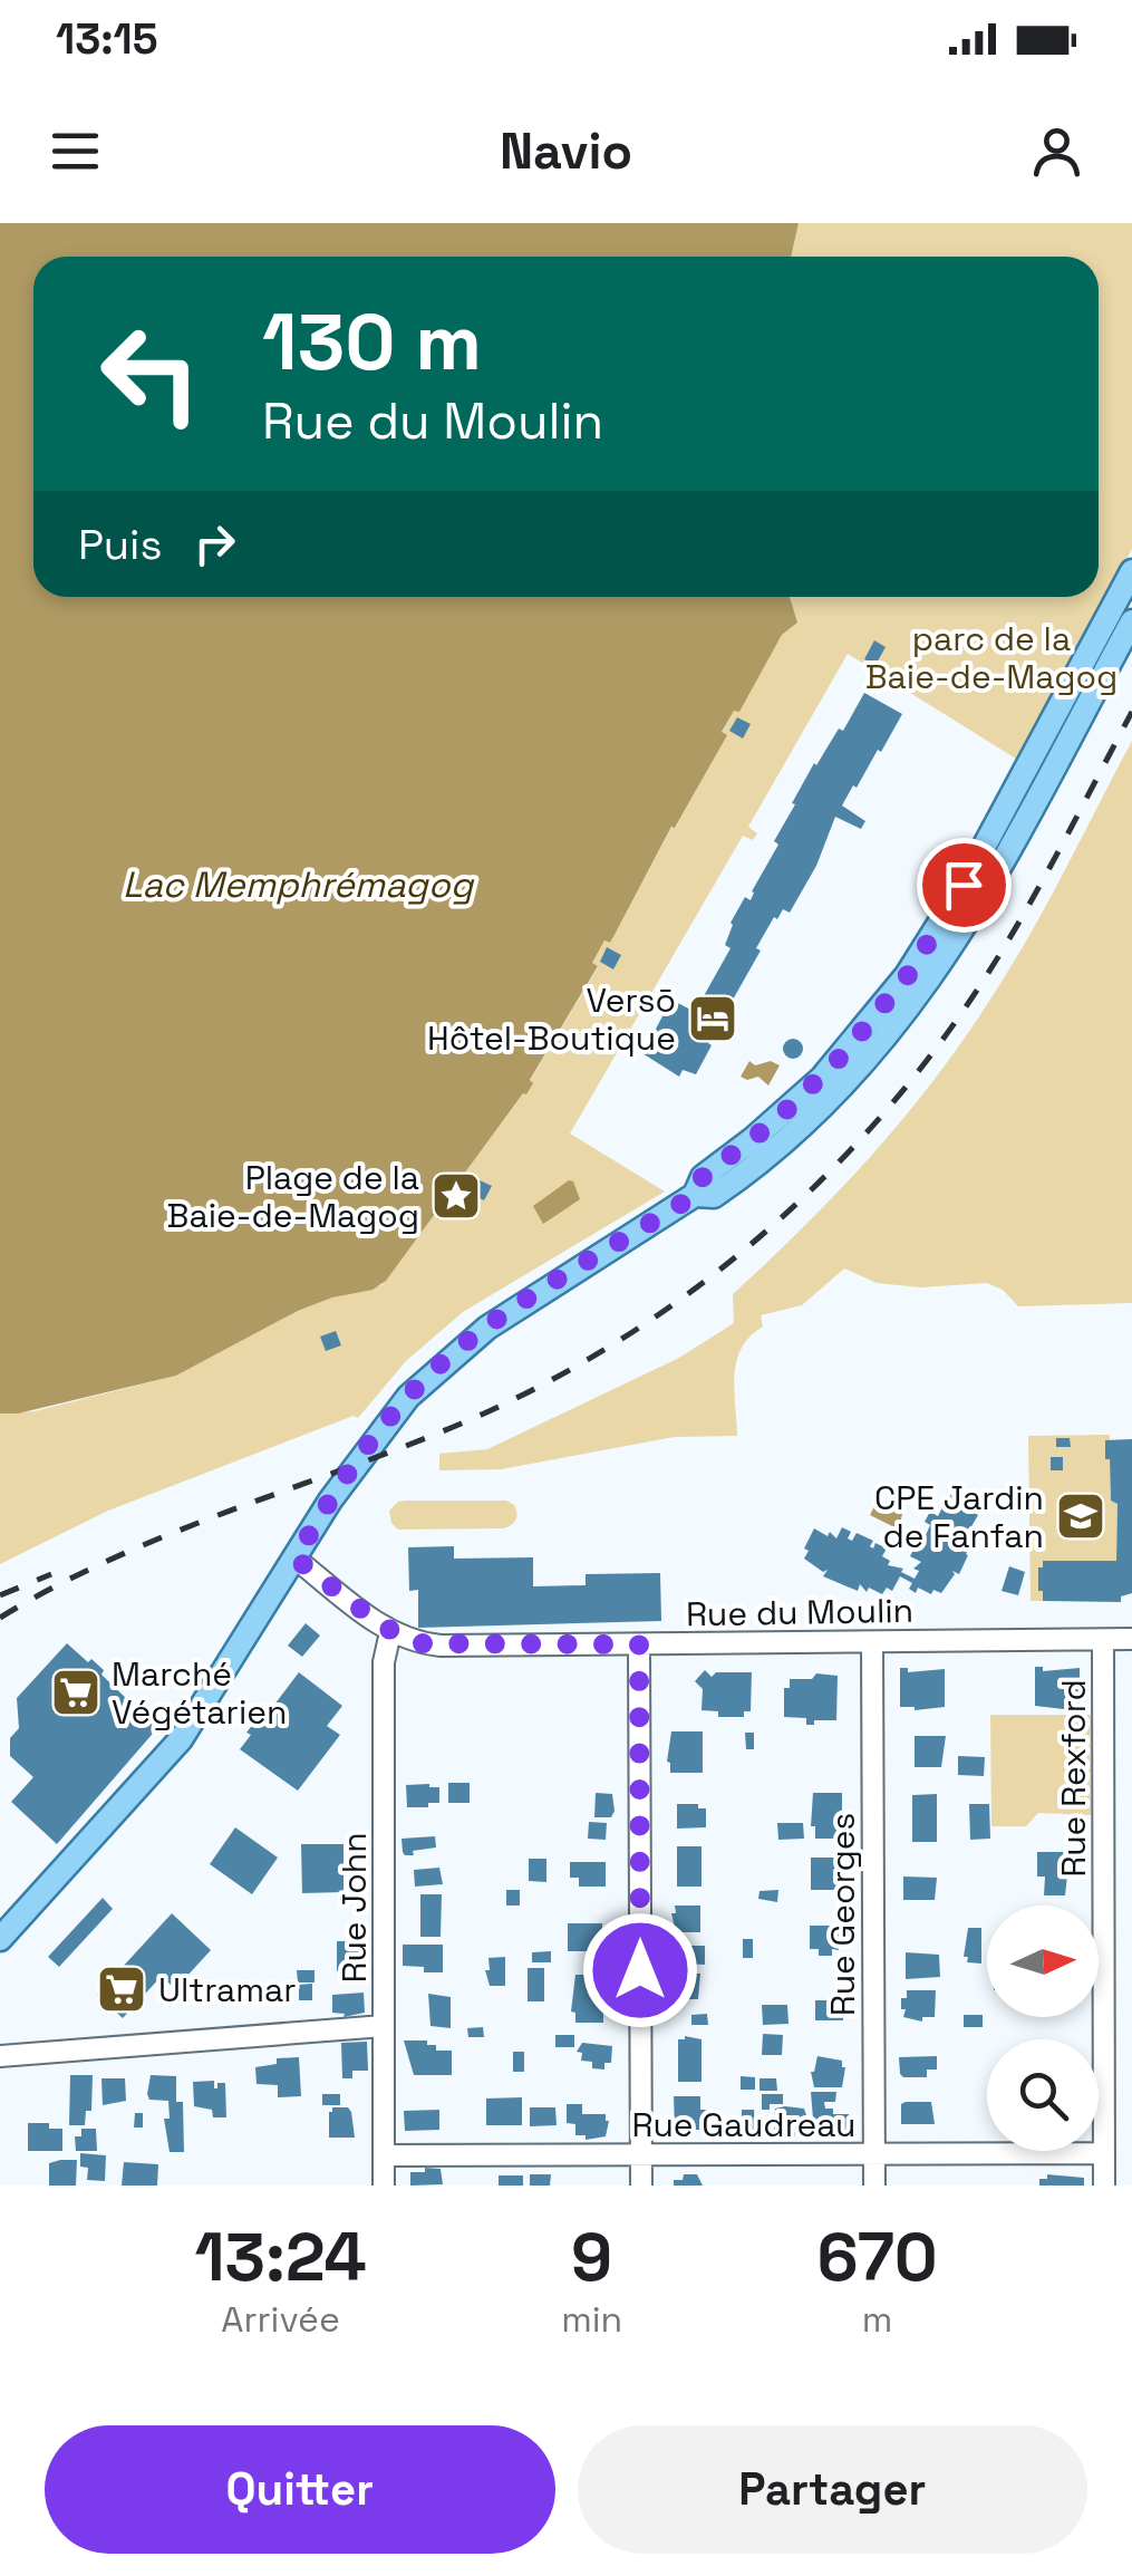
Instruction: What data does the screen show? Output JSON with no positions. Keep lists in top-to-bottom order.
{
  "streets": {
    "street": [
      "Rue du Moulin",
      "Rue Rexford",
      "Rue John",
      "Rue Georges",
      "Rue Gaudreau"
    ]
  },
  "crossings": [
    ["Rue du Moulin", "Rue Rexford"],
    ["Rue du Moulin", "Rue John"],
    ["Rue du Moulin", "Rue Georges"],
    ["Rue Rexford", "Rue Gaudreau"],
    ["Rue John", "Rue Gaudreau"],
    ["Rue Georges", "Rue Gaudreau"]
  ],
  "water": ["Lac Memphrémagog"],
  "parks": ["parc de la Baie-de-Magog"],
  "places": {
    "hotel": ["Versō Hôtel-Boutique"],
    "place": ["Plage de la Baie-de-Magog"],
    "school or university": ["CPE Jardin de Fanfan"],
    "supermarket": ["Marché Végétarien", "Ultramar"]
  },
  "north": "right",
  "page": {
    "status": "13:15",
    "header": "Navio",
    "turn": ["130 m", "Rue du Moulin"],
    "then": "Puis",
    "eta": [
      "13:24",
      "Arrivée",
      "9",
      "min",
      "670",
      "m"
    ],
    "buttons": ["Quitter", "Partager"]
  }
}
